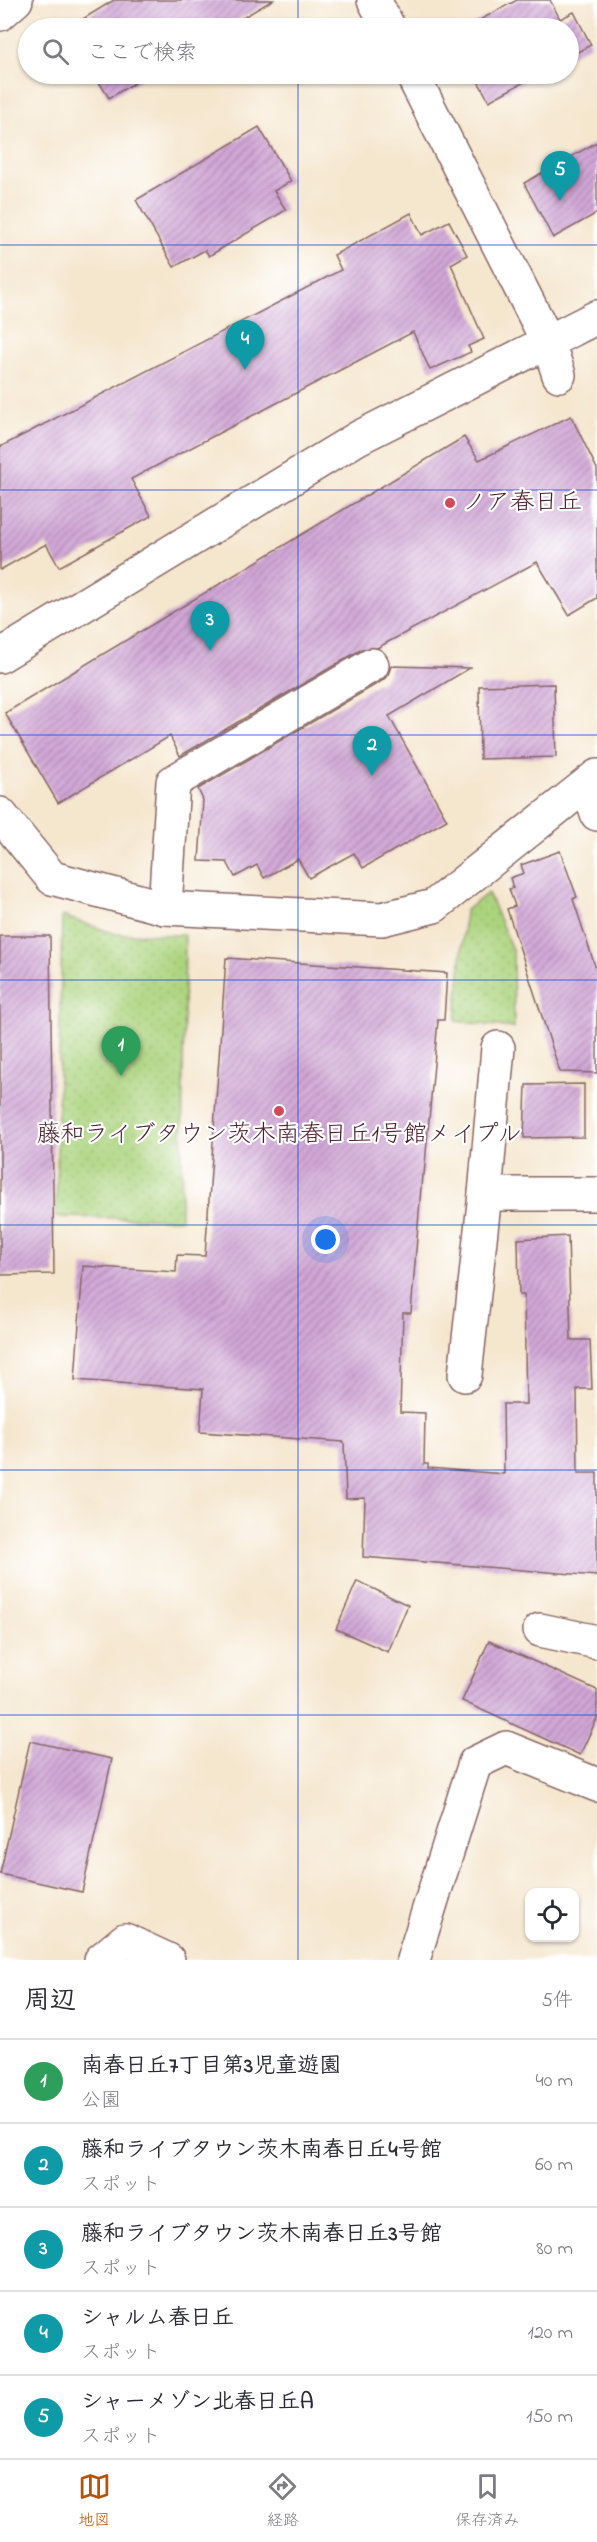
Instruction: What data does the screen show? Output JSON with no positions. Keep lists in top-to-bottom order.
{
  "places": ["ノア春日丘", "藤和ライブタウン茨木南春日丘1号館メイプル"],
  "page": {
    "search": "ここで検索",
    "pins": [
      "5",
      "4",
      "3",
      "2",
      "1"
    ],
    "heading": ["周辺", "5件"],
    "list": [
      {
        "mark": "1",
        "name": "南春日丘7丁目第3児童遊園",
        "note": "公園",
        "value": "40 m"
      },
      {
        "mark": "2",
        "name": "藤和ライブタウン茨木南春日丘4号館",
        "note": "スポット",
        "value": "60 m"
      },
      {
        "mark": "3",
        "name": "藤和ライブタウン茨木南春日丘3号館",
        "note": "スポット",
        "value": "80 m"
      },
      {
        "mark": "4",
        "name": "シャルム春日丘",
        "note": "スポット",
        "value": "120 m"
      },
      {
        "mark": "5",
        "name": "シャーメゾン北春日丘A",
        "note": "スポット",
        "value": "150 m"
      }
    ],
    "nav": ["地図", "経路", "保存済み"]
  }
}
